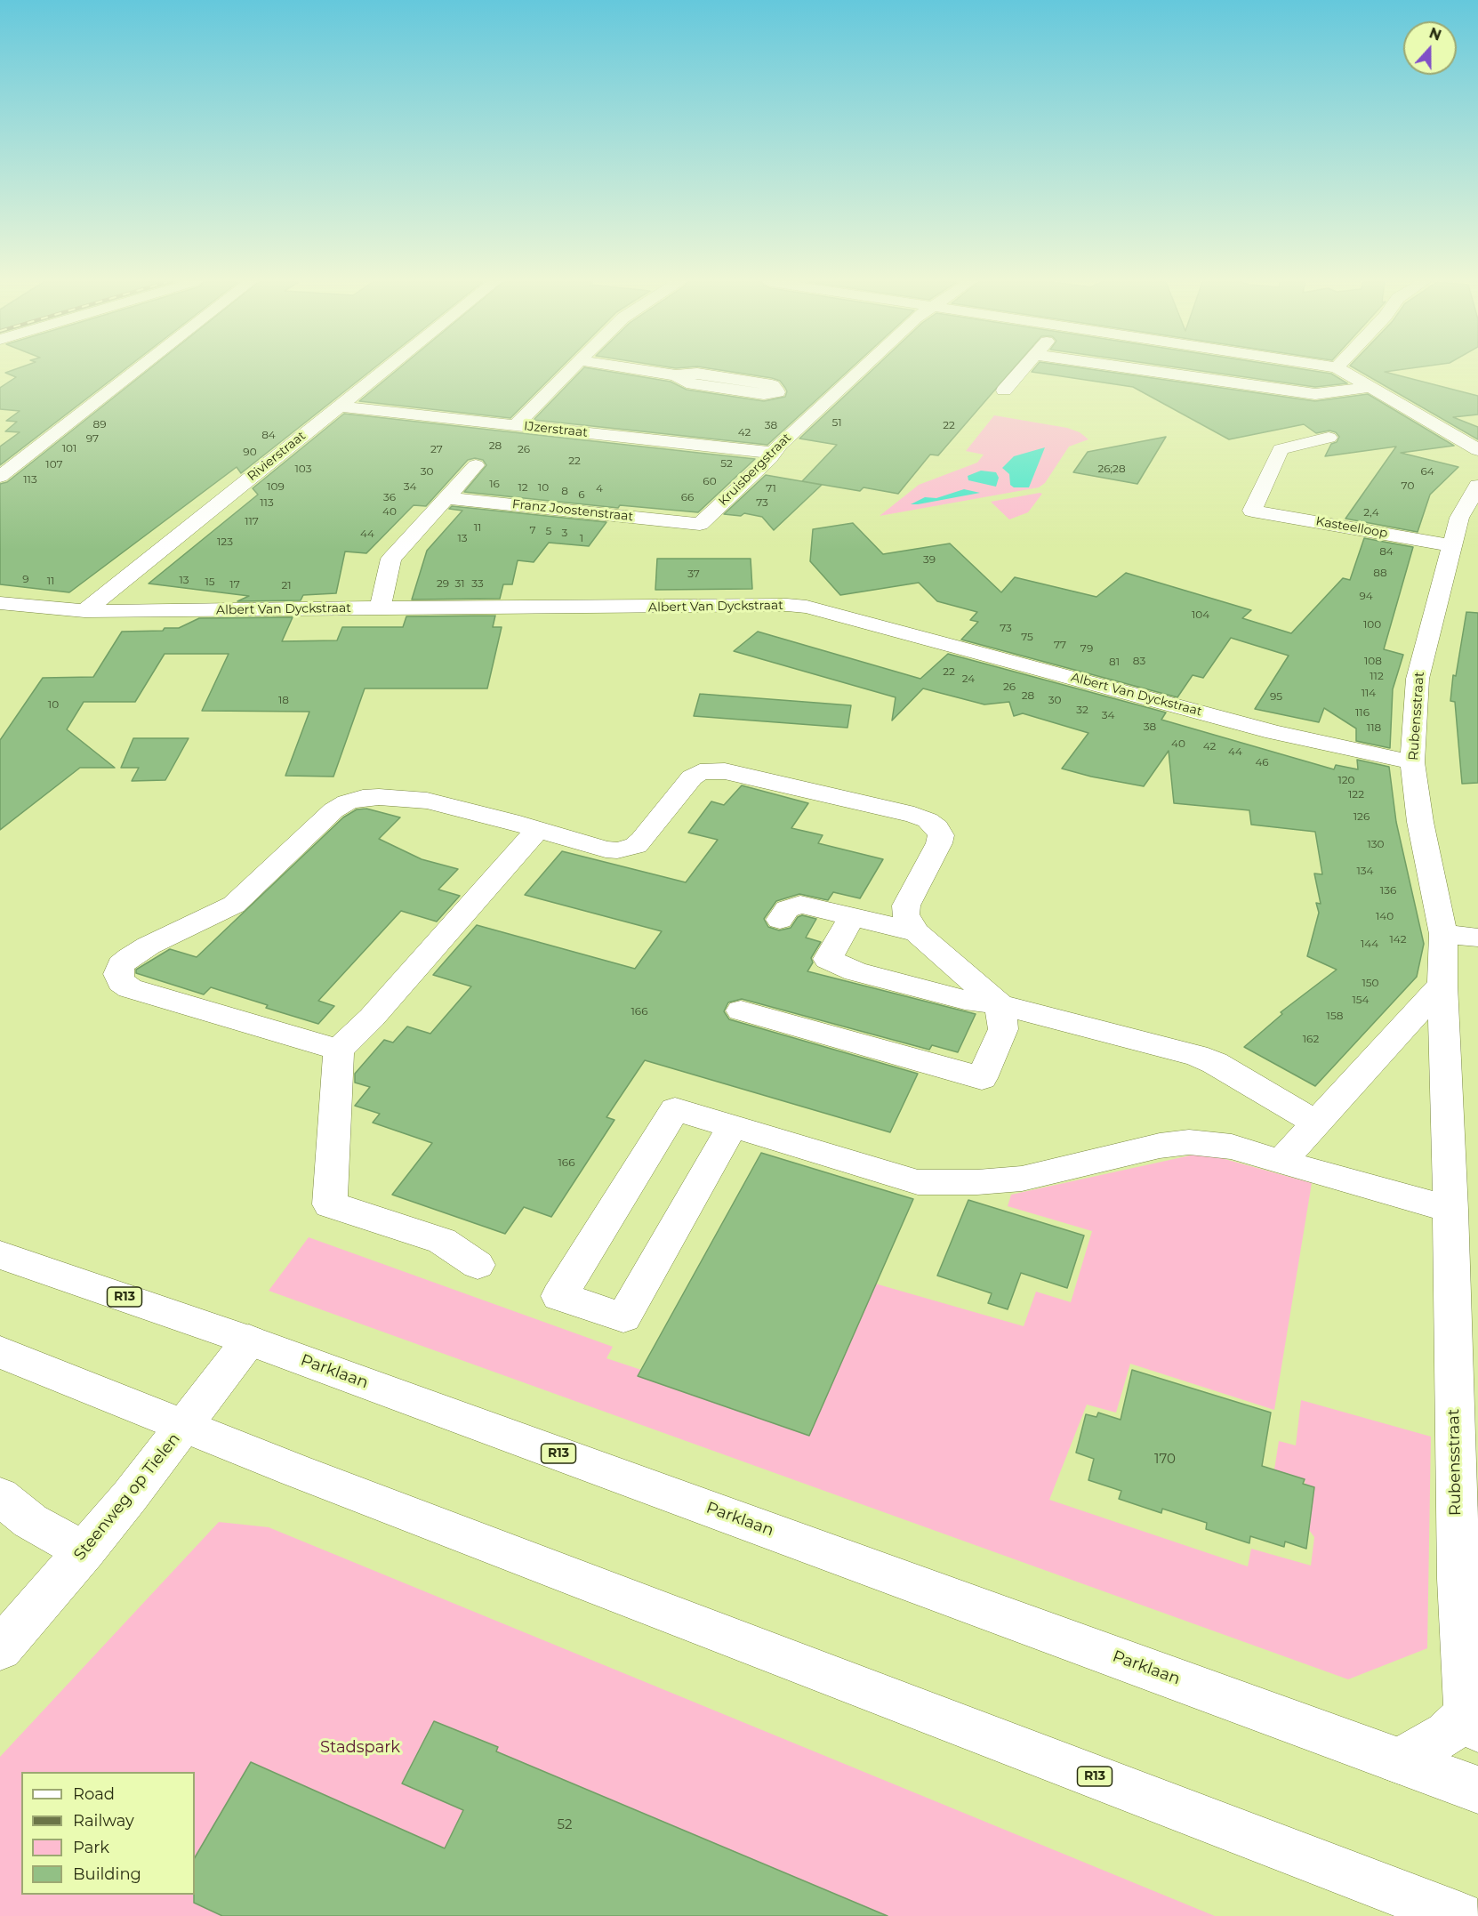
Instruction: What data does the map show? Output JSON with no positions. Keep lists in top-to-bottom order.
{
  "streets": {
    "street": [
      "IJzerstraat",
      "Rivierstraat",
      "Kruisbergstraat",
      "Franz Joostenstraat",
      "Kasteelloop",
      "Albert Van Dyckstraat",
      "Rubensstraat",
      "R13",
      "Parklaan",
      "Steenweg op Tielen"
    ]
  },
  "crossings": [
    ["IJzerstraat", "Rivierstraat"],
    ["IJzerstraat", "Kruisbergstraat"],
    ["Rivierstraat", "Albert Van Dyckstraat"],
    ["Kruisbergstraat", "Franz Joostenstraat"],
    ["Kasteelloop", "Rubensstraat"],
    ["Albert Van Dyckstraat", "Rubensstraat"],
    ["Rubensstraat", "Parklaan"],
    ["R13", "Steenweg op Tielen"],
    ["Parklaan", "Steenweg op Tielen"]
  ],
  "parks": ["Stadspark"],
  "house_numbers": [
    "51",
    "89",
    "38",
    "22",
    "42",
    "84",
    "97",
    "28",
    "101",
    "27",
    "26",
    "90",
    "22",
    "52",
    "107",
    "103",
    "26;28",
    "30",
    "64",
    "113",
    "60",
    "16",
    "70",
    "109",
    "34",
    "12",
    "10",
    "4",
    "71",
    "8",
    "6",
    "36",
    "66",
    "113",
    "73",
    "40",
    "2,4",
    "117",
    "11",
    "7",
    "5",
    "3",
    "44",
    "13",
    "1",
    "123",
    "84",
    "39",
    "88",
    "37",
    "9",
    "13",
    "11",
    "15",
    "29",
    "31",
    "33",
    "17",
    "21",
    "94",
    "104",
    "100",
    "73",
    "75",
    "77",
    "79",
    "83",
    "108",
    "81",
    "22",
    "112",
    "24",
    "26",
    "114",
    "28",
    "95",
    "18",
    "30",
    "10",
    "32",
    "116",
    "34",
    "38",
    "118",
    "40",
    "42",
    "44",
    "46",
    "120",
    "122",
    "126",
    "130",
    "134",
    "136",
    "140",
    "142",
    "144",
    "150",
    "154",
    "166",
    "158",
    "162",
    "166",
    "170",
    "52"
  ],
  "legend": [
    "Road",
    "Railway",
    "Park",
    "Building"
  ],
  "north": "top"
}
